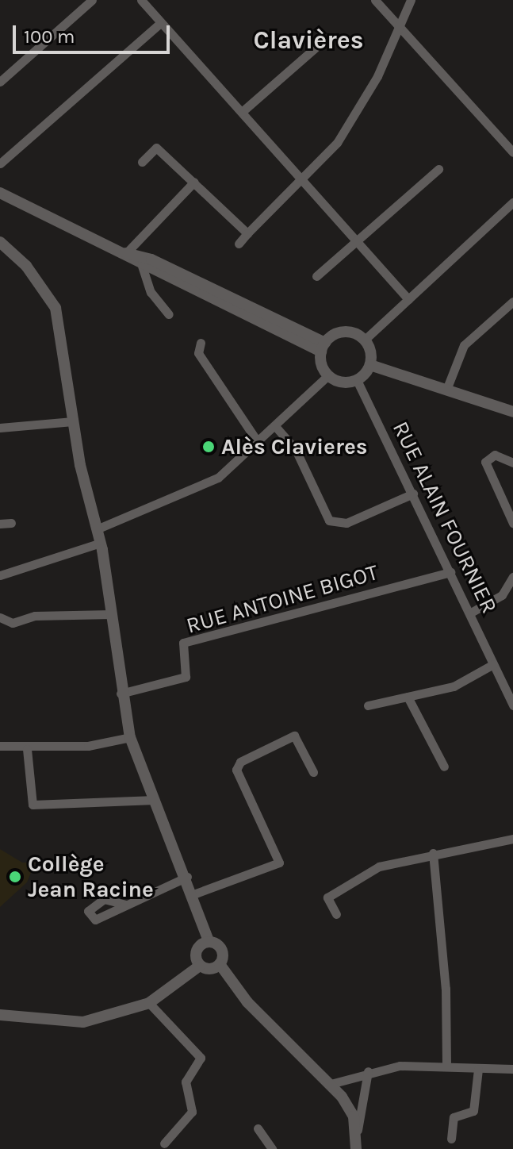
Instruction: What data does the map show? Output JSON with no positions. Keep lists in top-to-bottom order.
{
  "streets": {
    "street": ["RUE ALAIN FOURNIER", "RUE ANTOINE BIGOT"]
  },
  "crossings": [
    ["RUE ALAIN FOURNIER", "RUE ANTOINE BIGOT"]
  ],
  "districts": ["Clavières"],
  "places": ["Alès Clavieres", "Collège Jean Racine"],
  "scale_bar": "100 m"
}
